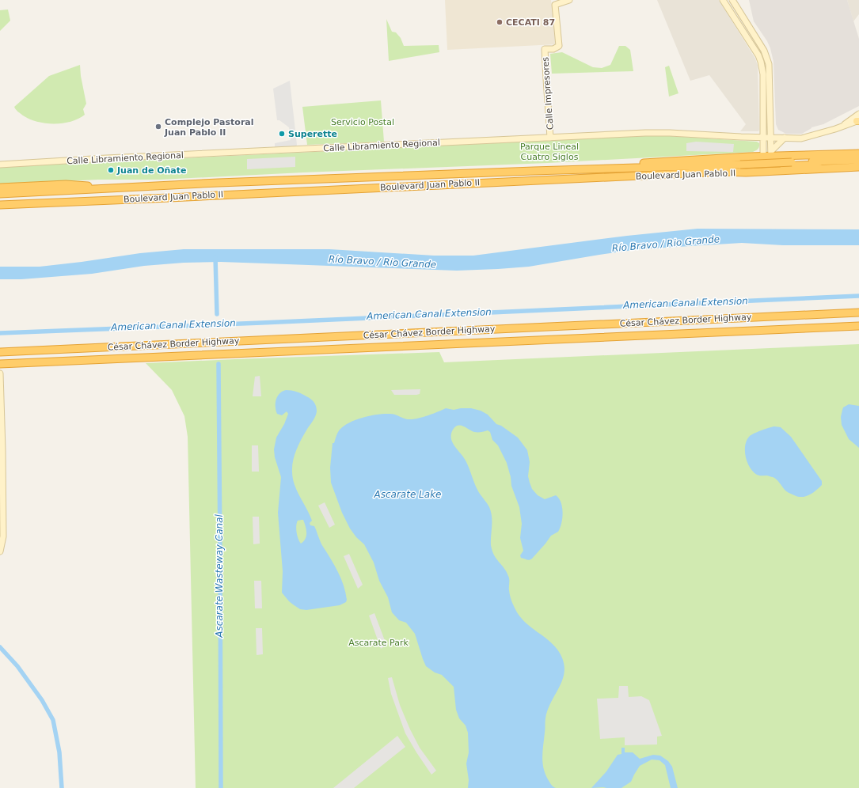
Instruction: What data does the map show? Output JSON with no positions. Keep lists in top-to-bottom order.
{
  "streets": {
    "highway": ["Boulevard Juan Pablo II", "César Chávez Border Highway"],
    "street": ["Calle Impresores", "Calle Libramiento Regional"]
  },
  "crossings": [
    ["Calle Impresores", "Calle Libramiento Regional"]
  ],
  "water": [
    "Río Bravo / Rio Grande",
    "American Canal Extension",
    "Ascarate Lake",
    "Ascarate Wasteway Canal"
  ],
  "parks": ["Servicio Postal", "Parque Lineal Cuatro Siglos", "Ascarate Park"],
  "places": [
    "CECATI 87",
    "Complejo Pastoral Juan Pablo II",
    "Superette",
    "Juan de Oñate"
  ]
}
